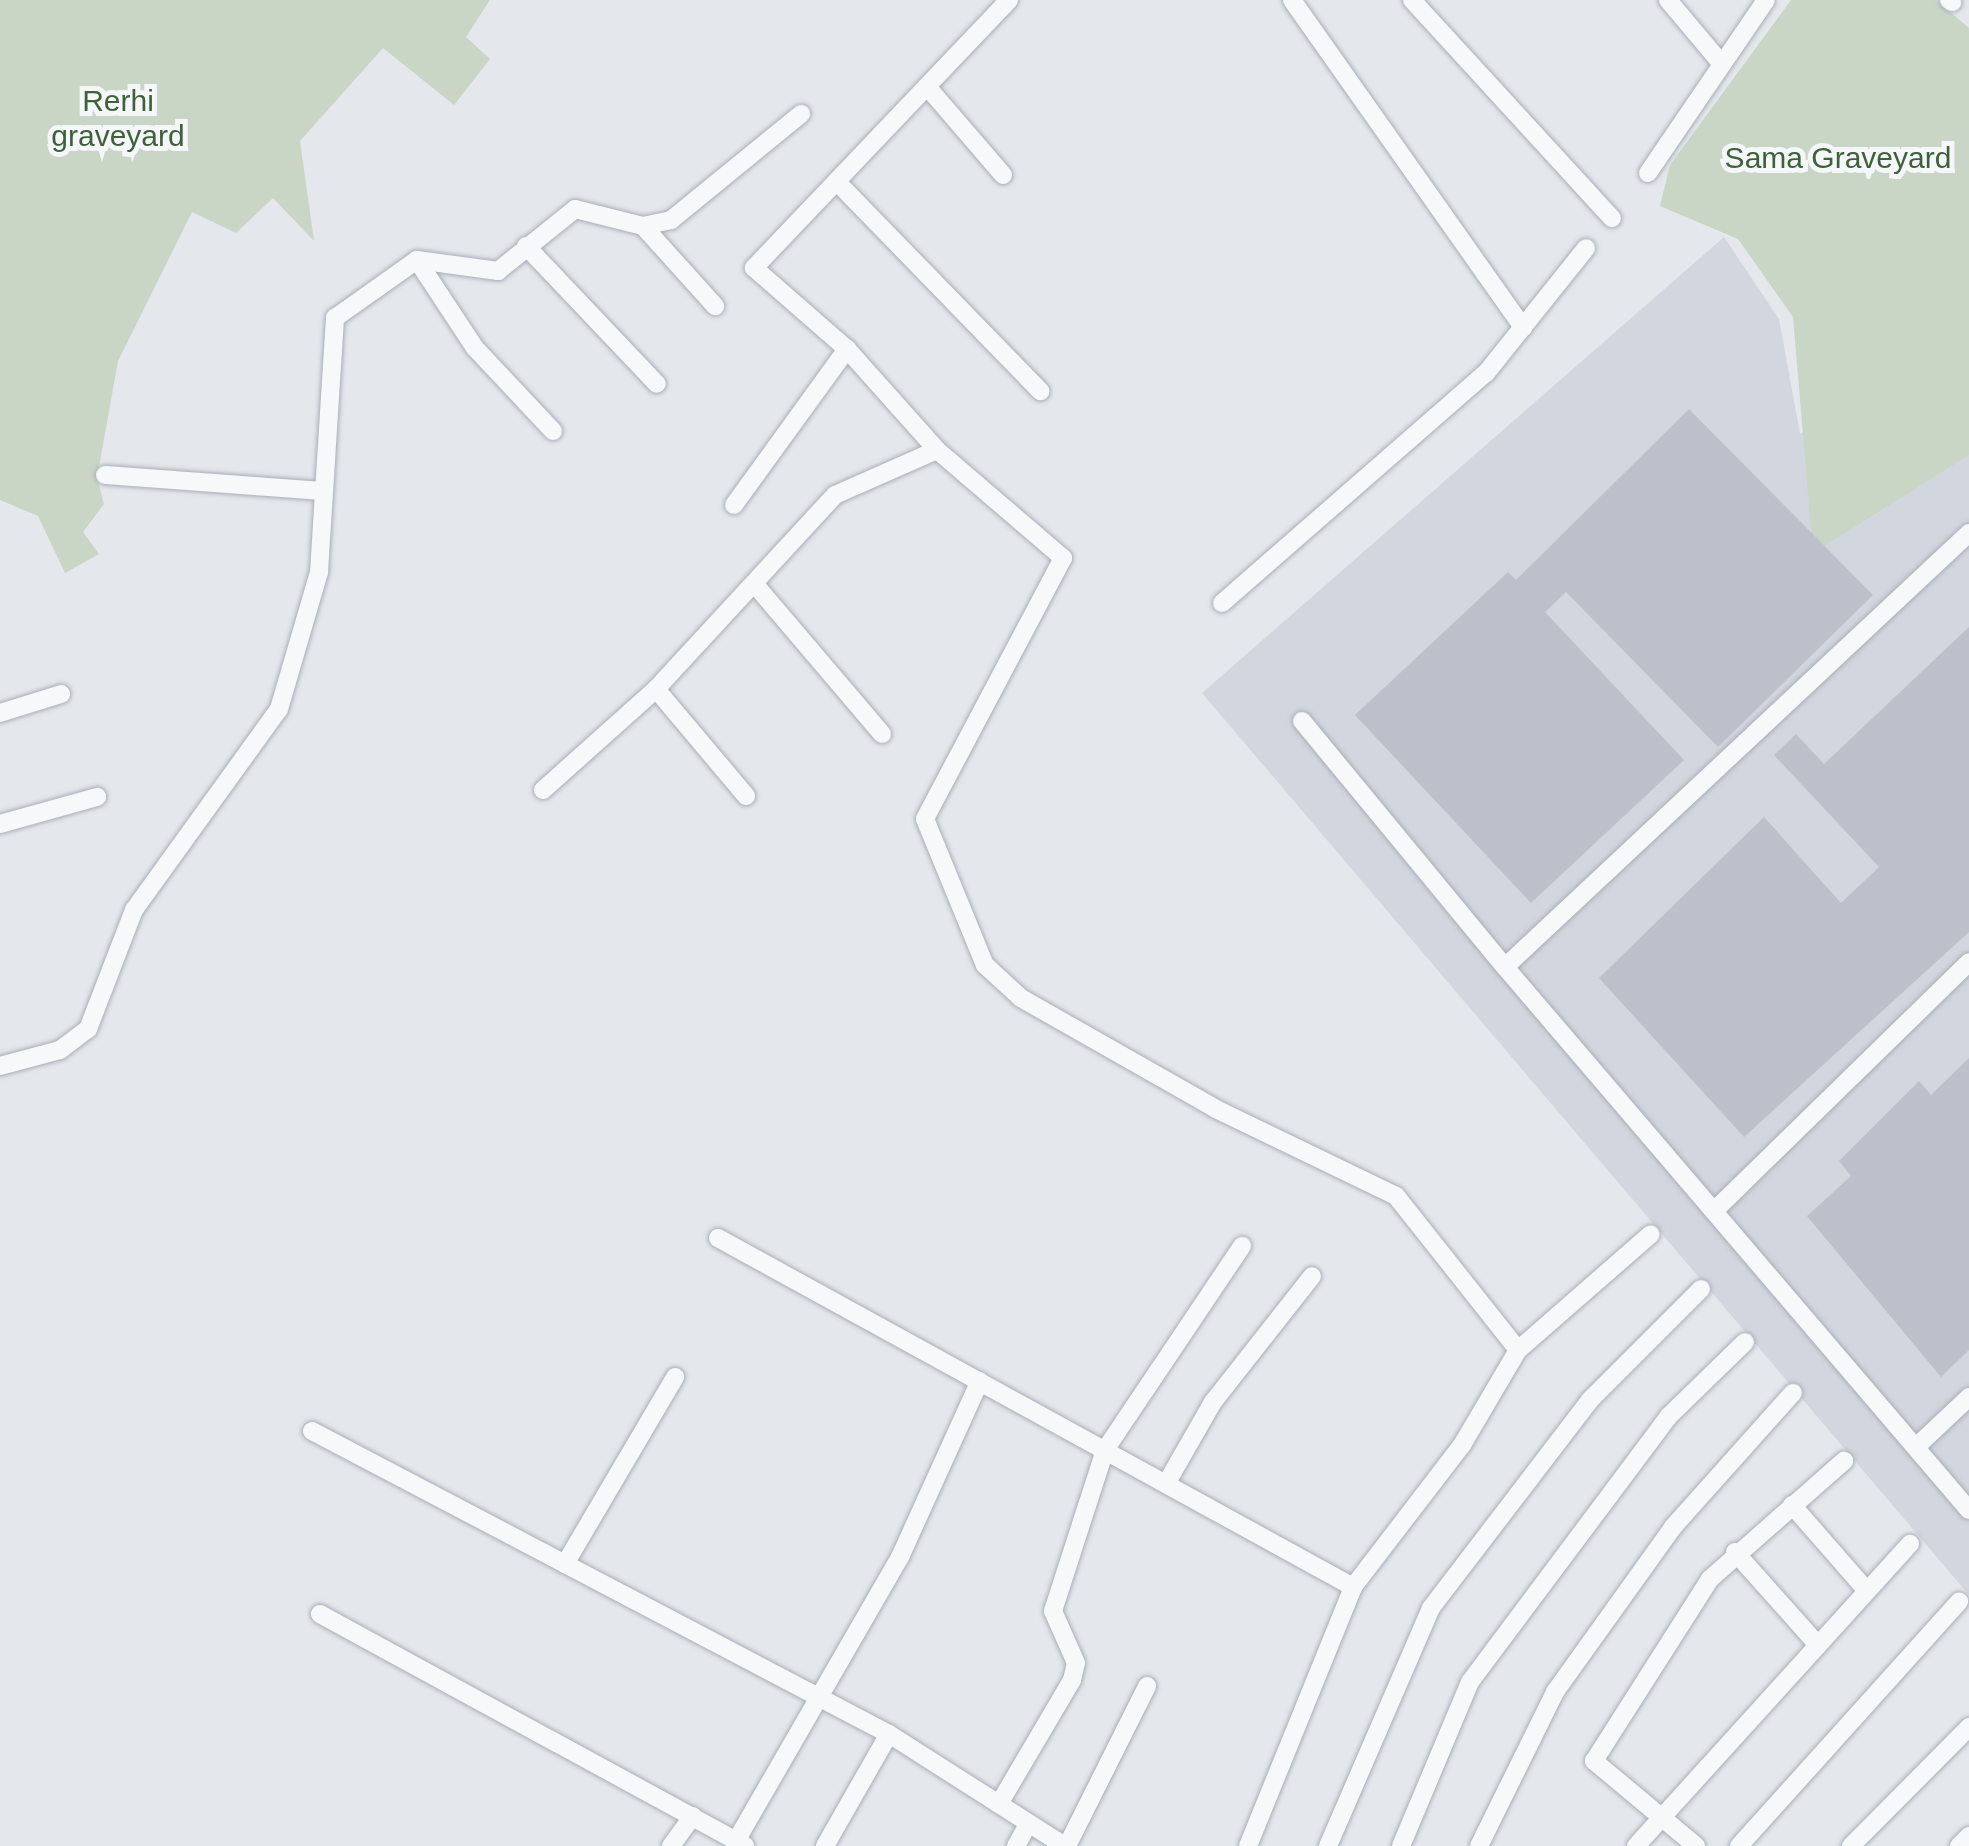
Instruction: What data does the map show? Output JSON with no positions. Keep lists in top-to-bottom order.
{
  "parks": ["Rerhi graveyard", "Sama Graveyard"]
}
